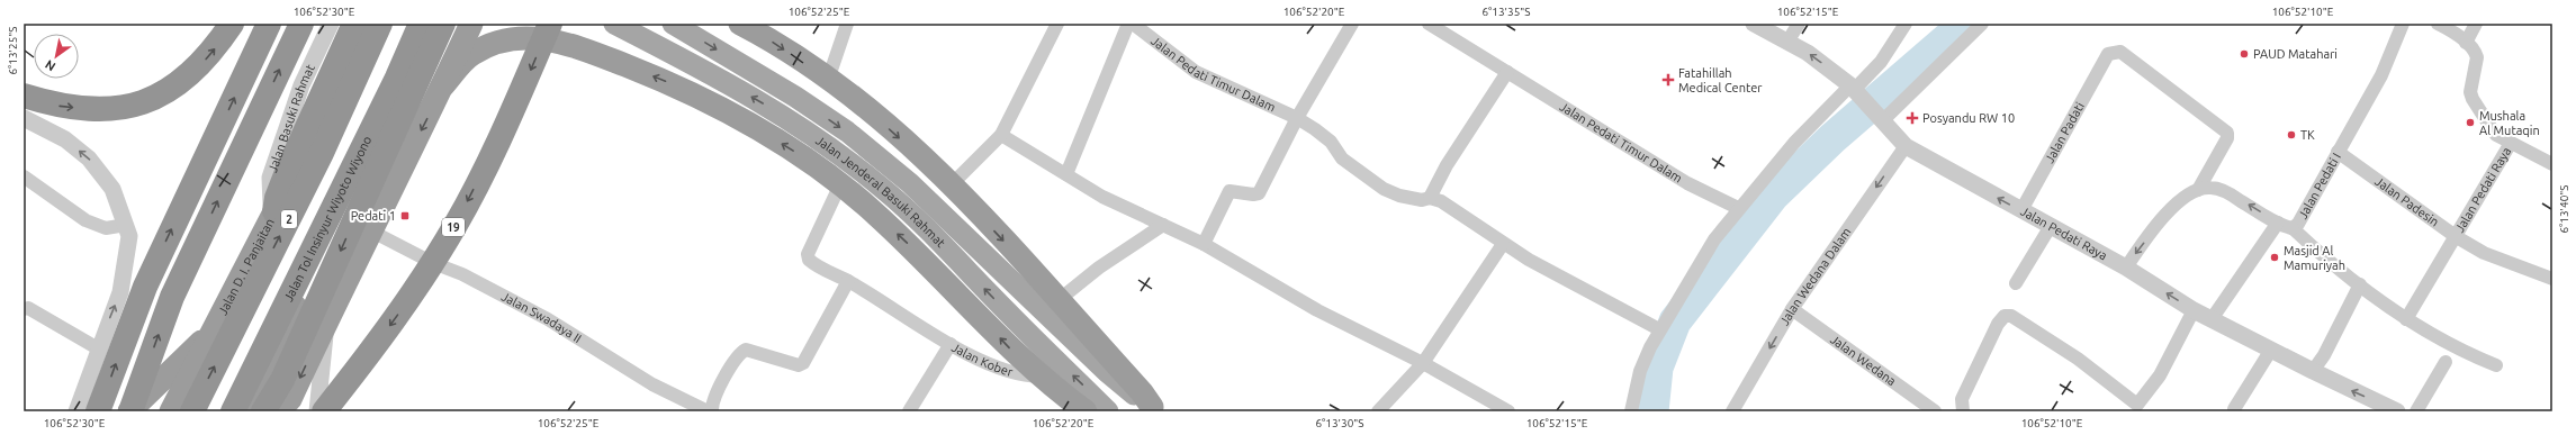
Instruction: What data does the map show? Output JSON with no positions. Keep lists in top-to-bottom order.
{
  "streets": {
    "highway": [
      "Jalan Tol Insinyur Wiyoto Wiyono",
      "2",
      "19",
      "Jalan D. I. Panjaitan"
    ],
    "main road": ["Jalan Jenderal Basuki Rahmat"],
    "street": [
      "Jalan Pedati Timur Dalam",
      "Jalan Basuki Rahmat",
      "Jalan Padati",
      "Jalan Pedati I",
      "Jalan Pedati Raya",
      "Jalan Padesin",
      "Jalan Wedana Dalam",
      "Jalan Swadaya II",
      "Jalan Wedana",
      "Jalan Kober"
    ]
  },
  "crossings": [
    ["Jalan Basuki Rahmat", "Jalan D. I. Panjaitan"],
    ["Jalan Padati", "Jalan Pedati I"],
    ["Jalan Padati", "Jalan Pedati Raya"],
    ["Jalan Pedati I", "Jalan Pedati Raya"],
    ["Jalan Pedati I", "Jalan Padesin"],
    ["Jalan Pedati Raya", "Jalan Padesin"],
    ["Jalan Pedati Raya", "Jalan Wedana Dalam"],
    ["Jalan Wedana Dalam", "Jalan Wedana"]
  ],
  "one_way": ["Jalan Pedati I", "Jalan Pedati Raya"],
  "places": {
    "other": [
      "PAUD Matahari",
      "Mushala Al Mutaqin",
      "TK",
      "Masjid Al Mamuriyah"
    ],
    "health": ["Fatahillah Medical Center", "Posyandu RW 10"],
    "transit": ["Pedati 1"]
  },
  "north": "bottom left",
  "coordinates": [
    "106°52'30\"E",
    "106°52'25\"E",
    "106°52'20\"E",
    "6°13'35\"S",
    "106°52'15\"E",
    "106°52'10\"E",
    "6°13'25\"S",
    "6°13'40\"S",
    "6°13'30\"S"
  ]
}
